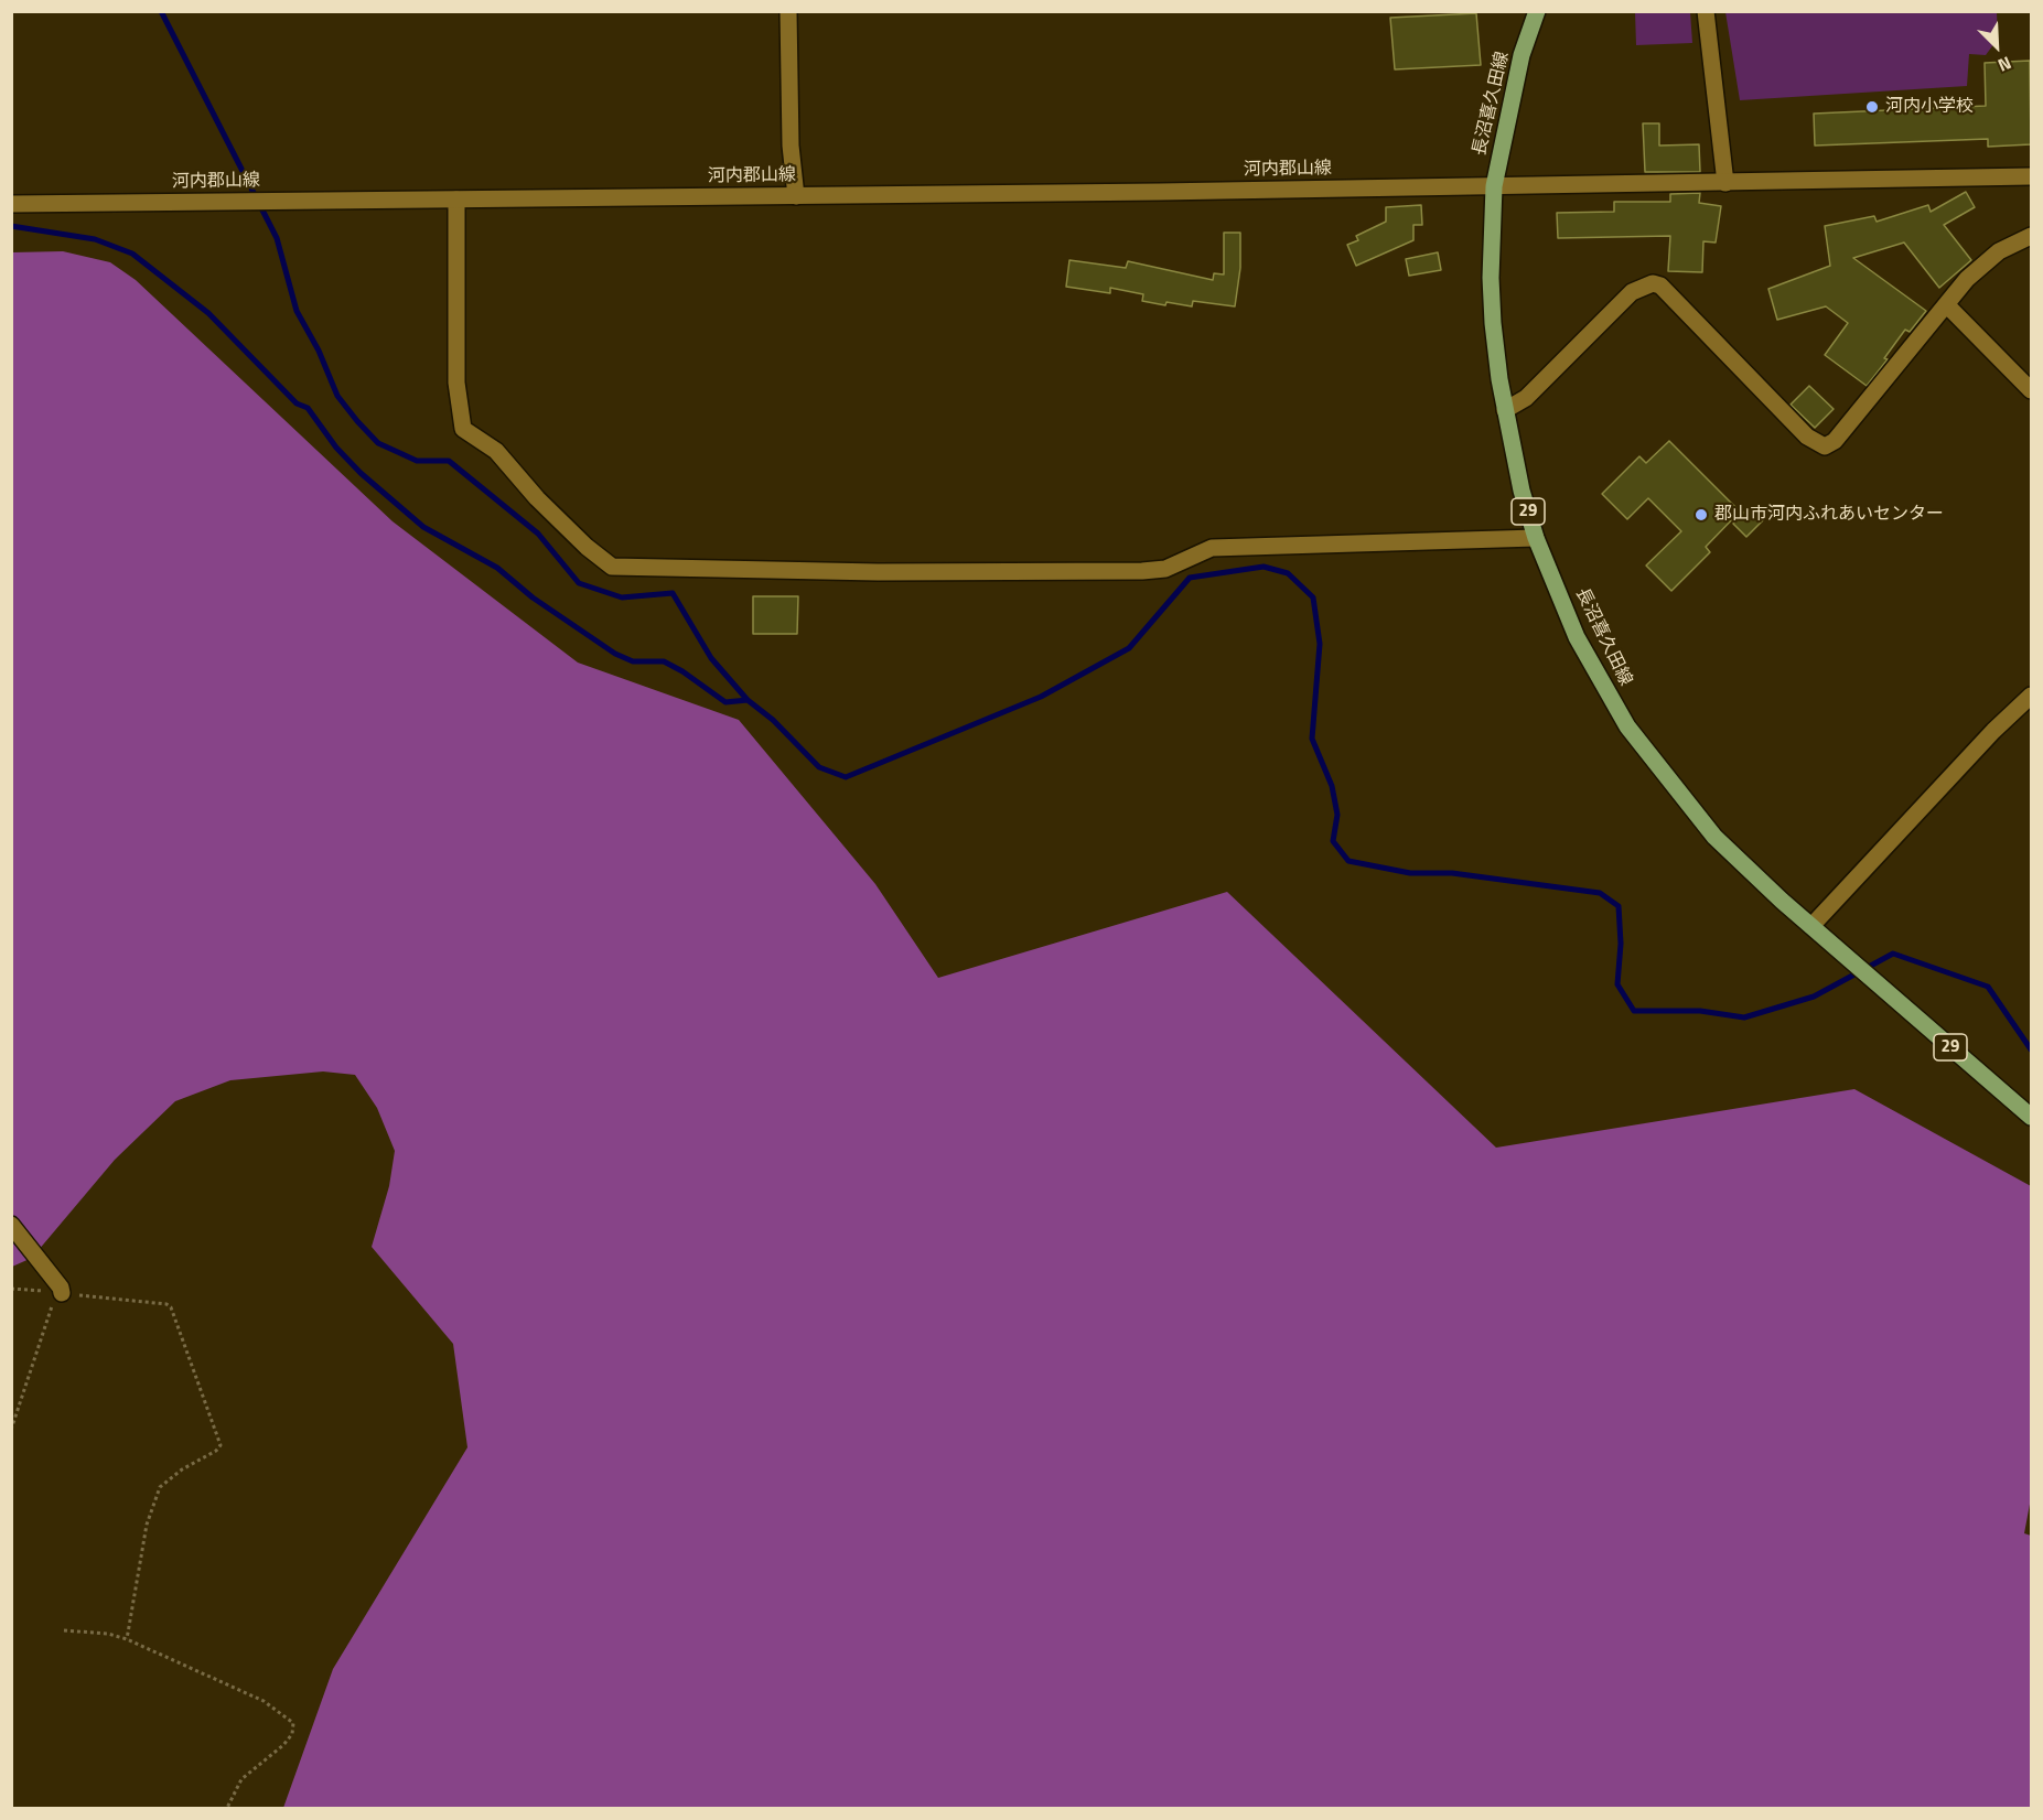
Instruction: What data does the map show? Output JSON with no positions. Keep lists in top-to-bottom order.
{
  "streets": {
    "main road": ["長沼喜久田線", "29"],
    "street": ["河内郡山線"]
  },
  "crossings": [
    ["長沼喜久田線", "河内郡山線"]
  ],
  "places": ["河内小学校", "郡山市河内ふれあいセンター"],
  "north": "bottom right"
}
